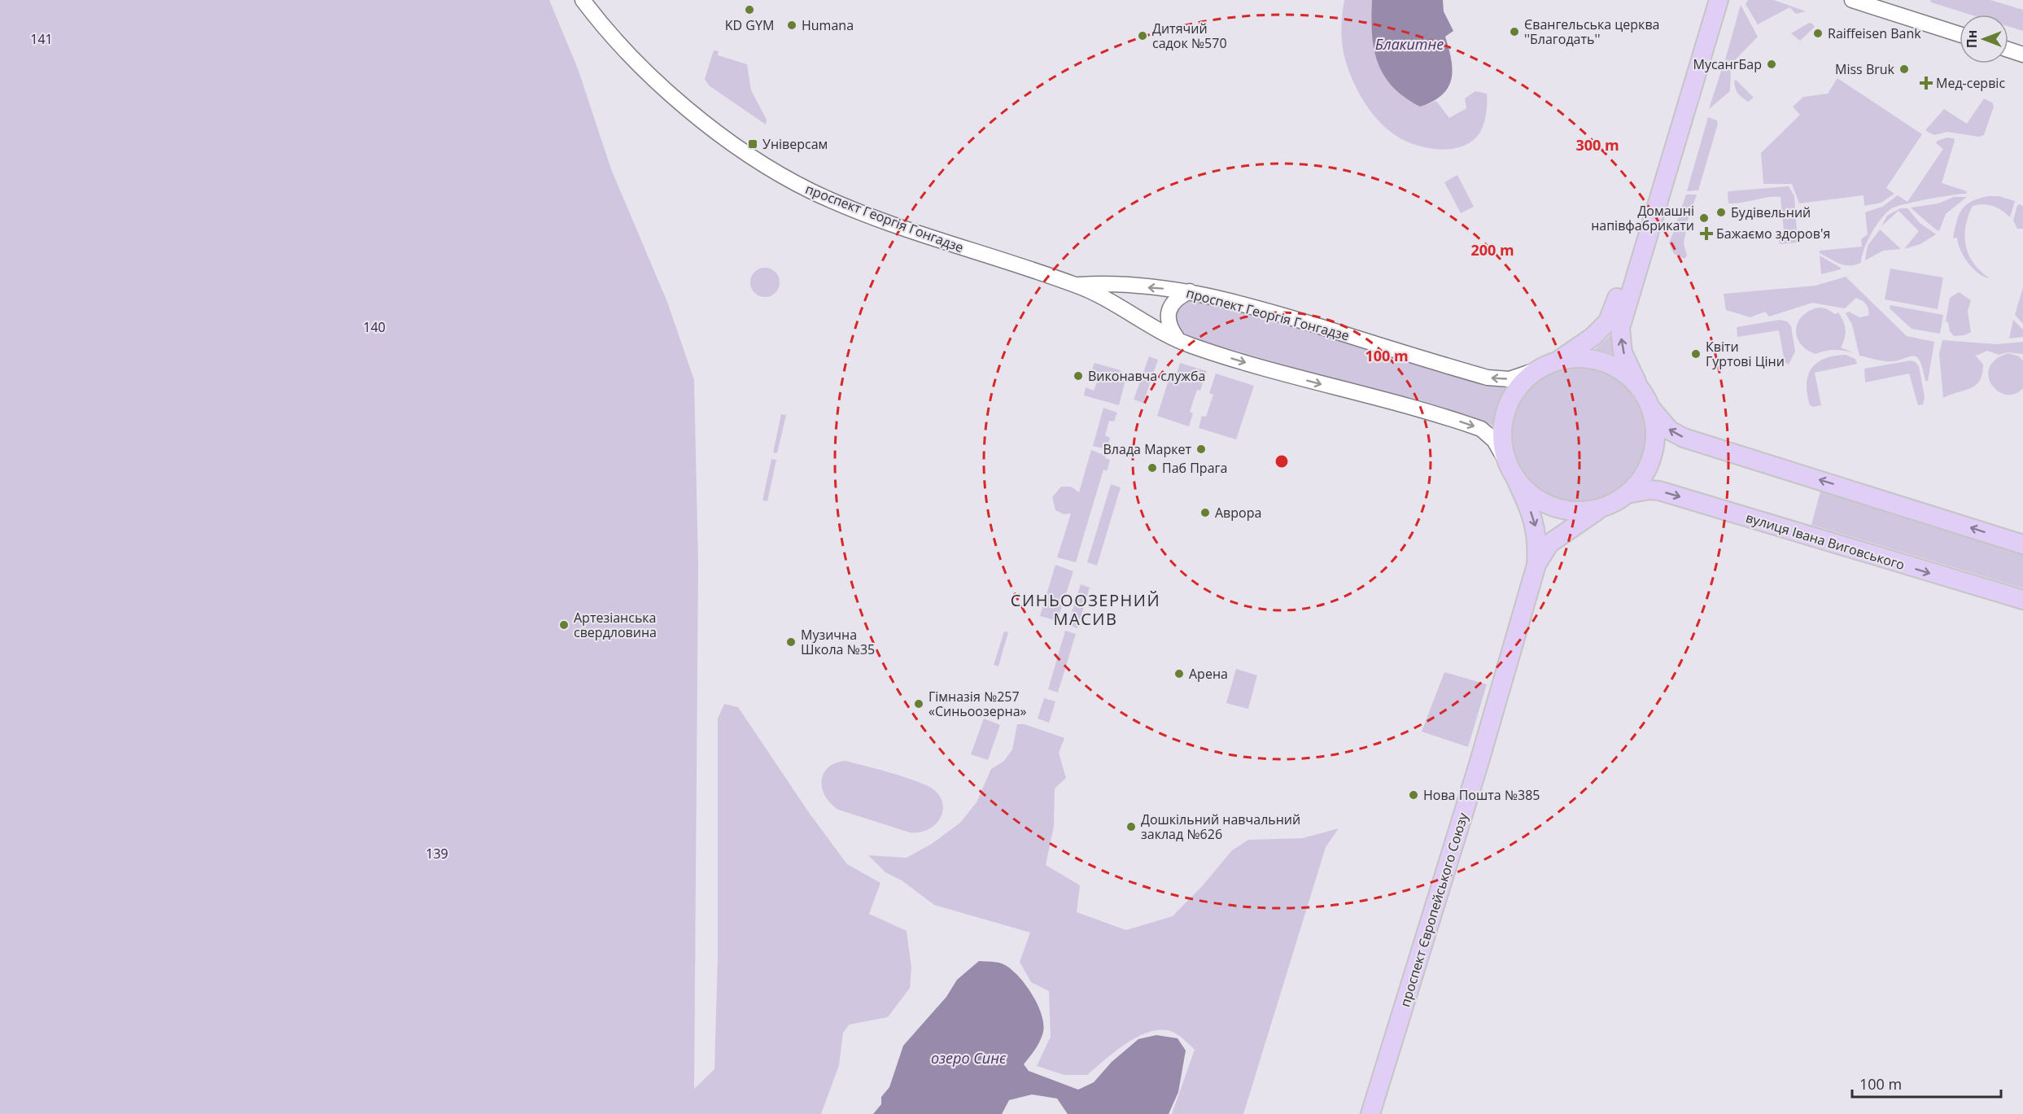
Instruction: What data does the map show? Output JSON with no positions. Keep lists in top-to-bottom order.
{
  "streets": {
    "main road": ["вулиця Івана Виговського", "проспект Європейського Союзу"],
    "street": ["проспект Георгія Гонгадзе"]
  },
  "crossings": [
    ["проспект Георгія Гонгадзе", "вулиця Івана Виговського"],
    ["проспект Георгія Гонгадзе", "проспект Європейського Союзу"],
    ["вулиця Івана Виговського", "проспект Європейського Союзу"]
  ],
  "districts": ["СИНЬООЗЕРНИЙ МАСИВ"],
  "water": ["Блакитне", "озеро Синє"],
  "parks": ["141", "140", "139"],
  "places": {
    "other": [
      "KD GYM",
      "Humana",
      "Євангельська церква ''Благодать''",
      "Raiffeisen Bank",
      "Дитячий садок №570",
      "МусангБар",
      "Miss Bruk",
      "Будівельний",
      "Домашні напівфабрикати",
      "Квіти Гуртові Ціни",
      "Виконавча служба",
      "Влада Маркет",
      "Паб Прага",
      "Аврора",
      "Артезіанська свердловина",
      "Музична Школа №35",
      "Арена",
      "Гімназія №257 «Синьоозерна»",
      "Нова Пошта №385",
      "Дошкільний навчальний заклад №626"
    ],
    "health": ["Мед-сервіс", "Бажаємо здоров'я"],
    "transit": ["Універсам"]
  },
  "scale_bar": "100 m",
  "north": "left",
  "rings": ["300 m", "200 m", "100 m"]
}
